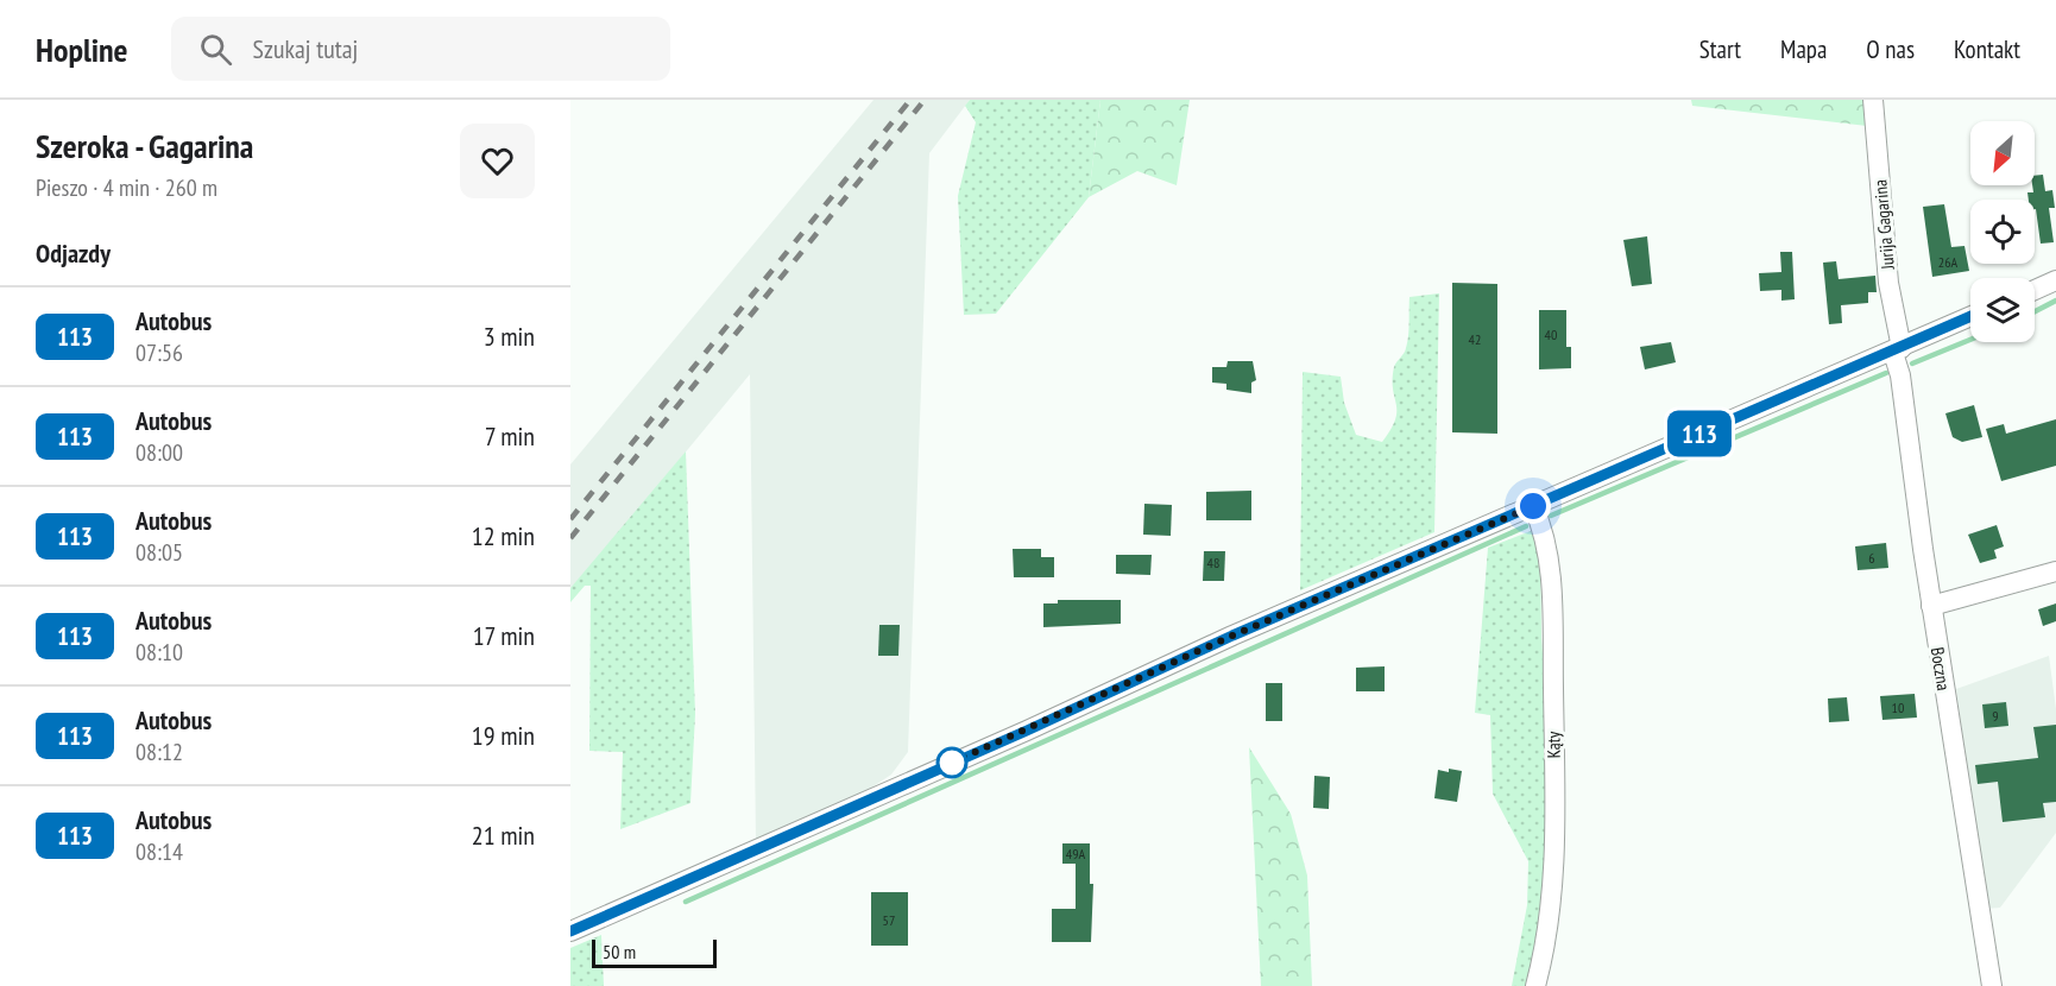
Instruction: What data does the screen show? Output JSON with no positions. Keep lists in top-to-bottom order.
{
  "streets": {
    "street": ["Jurija Gagarina", "Boczna", "Kąty"]
  },
  "crossings": [
    ["Jurija Gagarina", "Boczna"]
  ],
  "lines": ["bus line 113"],
  "house_numbers": [
    "26A",
    "40",
    "42",
    "6",
    "48",
    "10",
    "9",
    "49A",
    "57"
  ],
  "scale_bar": "50 m",
  "north": "bottom left",
  "page": {
    "header": "Hopline",
    "search": "Szukaj tutaj",
    "nav": [
      "Start",
      "Mapa",
      "O nas",
      "Kontakt"
    ],
    "heading": [
      ["Szeroka - Gagarina", "Pieszo · 4 min · 260 m"],
      "Odjazdy"
    ],
    "on_map": "113",
    "list": [
      {
        "mark": "113",
        "name": "Autobus",
        "note": "07:56",
        "value": "3 min"
      },
      {
        "mark": "113",
        "name": "Autobus",
        "note": "08:00",
        "value": "7 min"
      },
      {
        "mark": "113",
        "name": "Autobus",
        "note": "08:05",
        "value": "12 min"
      },
      {
        "mark": "113",
        "name": "Autobus",
        "note": "08:10",
        "value": "17 min"
      },
      {
        "mark": "113",
        "name": "Autobus",
        "note": "08:12",
        "value": "19 min"
      },
      {
        "mark": "113",
        "name": "Autobus",
        "note": "08:14",
        "value": "21 min"
      }
    ],
    "scale": "50 m"
  }
}
